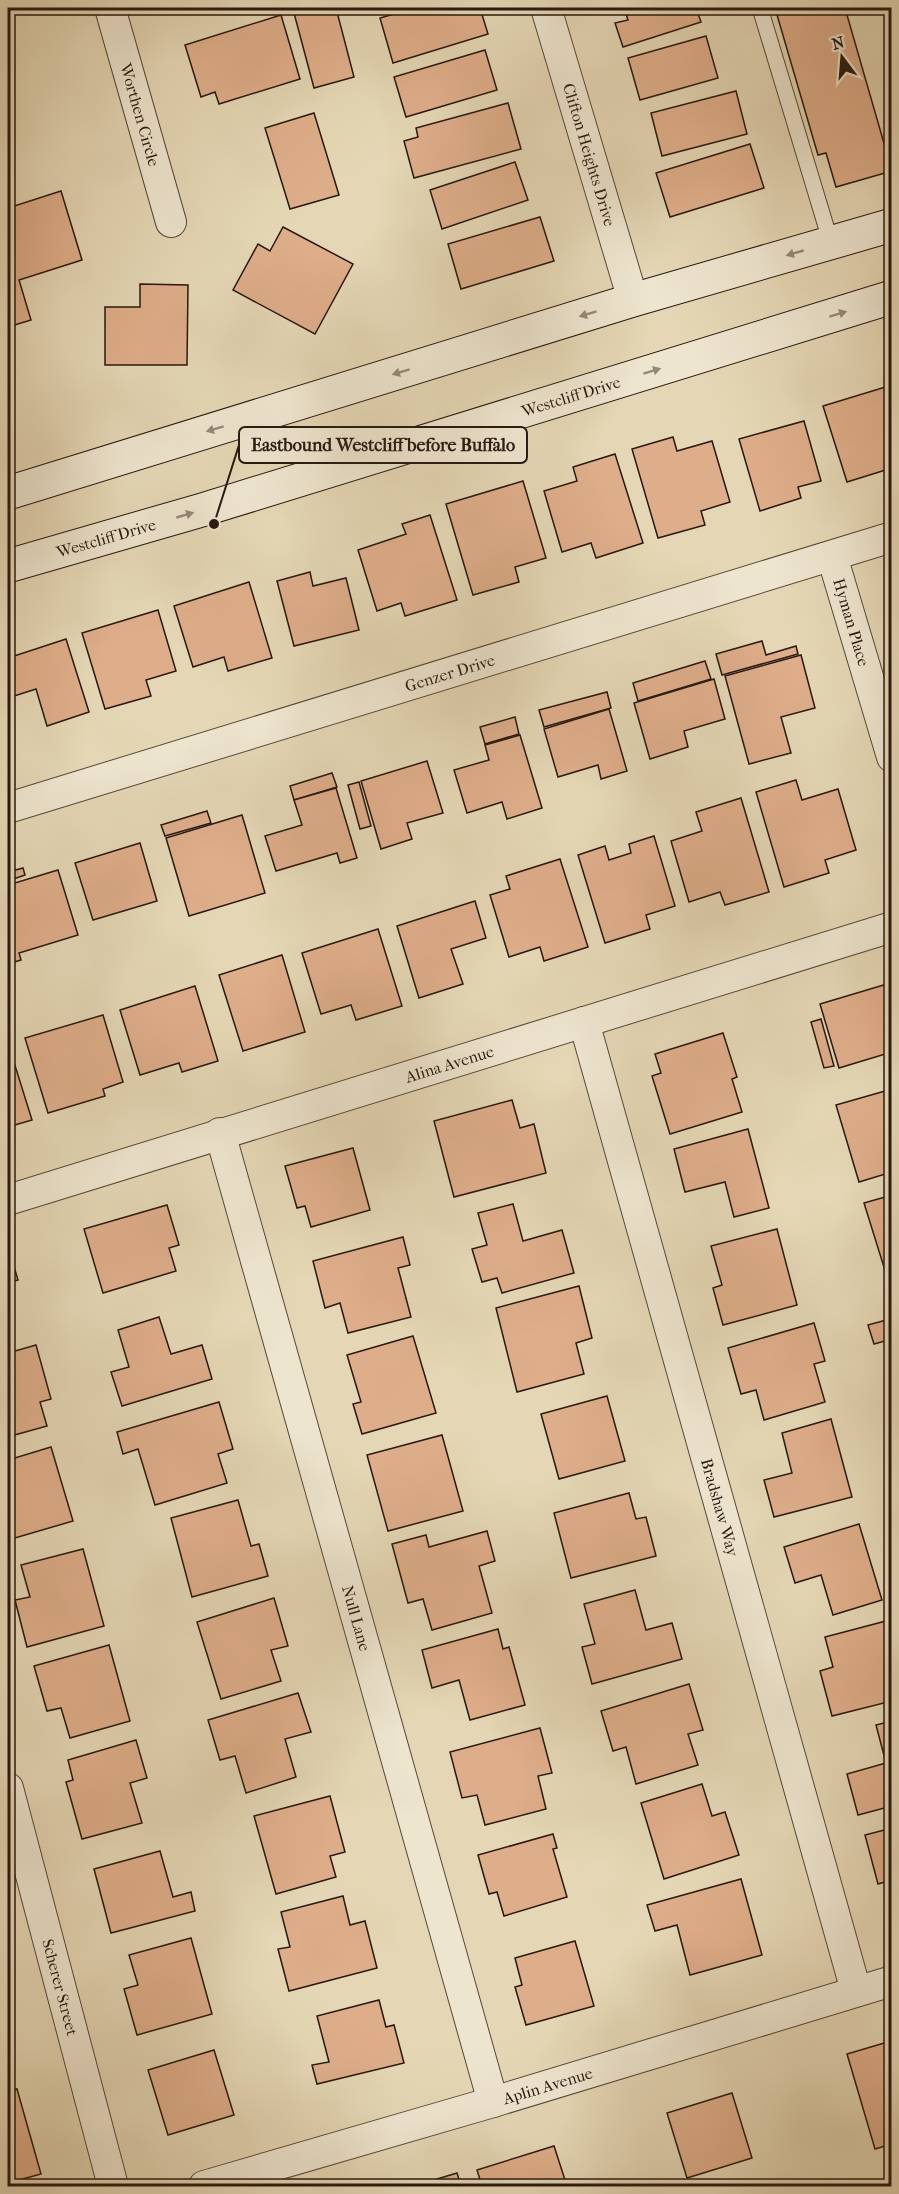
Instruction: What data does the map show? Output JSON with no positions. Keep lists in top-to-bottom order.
{
  "streets": {
    "main road": ["Westcliff Drive"],
    "street": [
      "Worthen Circle",
      "Clifton Heights Drive",
      "Hyman Place",
      "Genzer Drive",
      "Alina Avenue",
      "Bradshaw Way",
      "Null Lane",
      "Scherer Street",
      "Aplin Avenue"
    ]
  },
  "crossings": [
    ["Hyman Place", "Genzer Drive"],
    ["Alina Avenue", "Bradshaw Way"],
    ["Alina Avenue", "Null Lane"],
    ["Bradshaw Way", "Aplin Avenue"],
    ["Null Lane", "Aplin Avenue"]
  ],
  "places": ["Eastbound Westcliff before Buffalo"],
  "north": "top"
}
